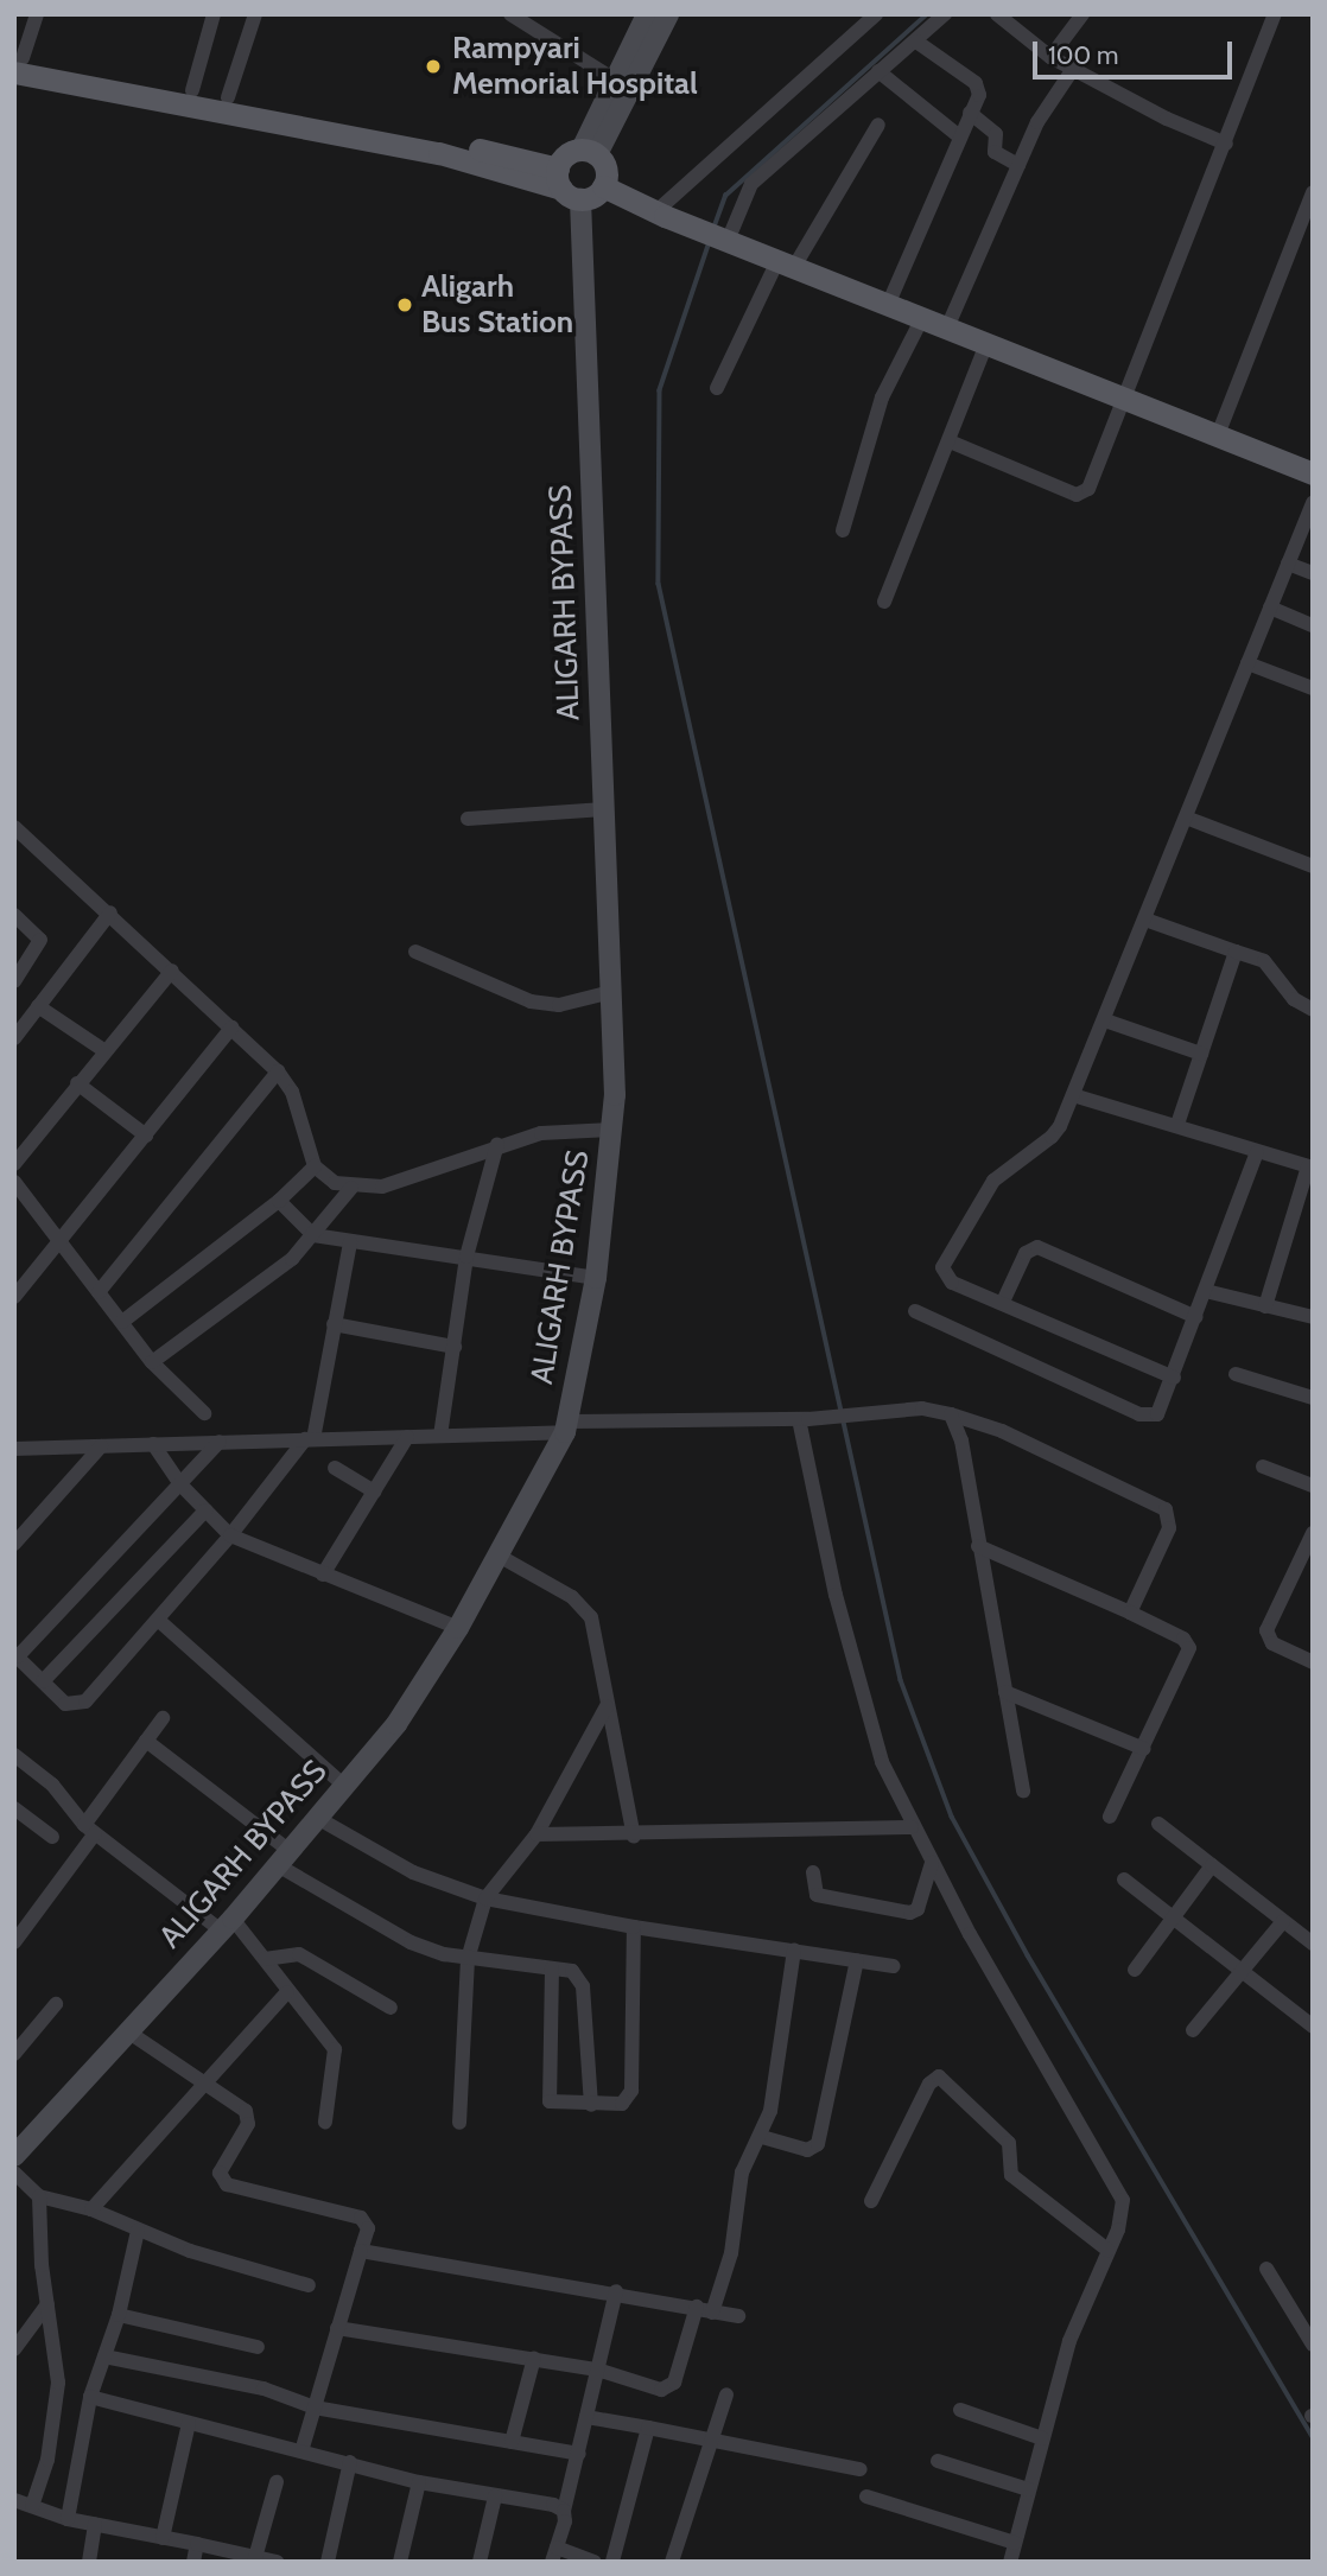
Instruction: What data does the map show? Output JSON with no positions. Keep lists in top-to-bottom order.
{
  "streets": {
    "main road": ["ALIGARH BYPASS"]
  },
  "places": ["Rampyari Memorial Hospital", "Aligarh Bus Station"],
  "scale_bar": "100 m"
}
